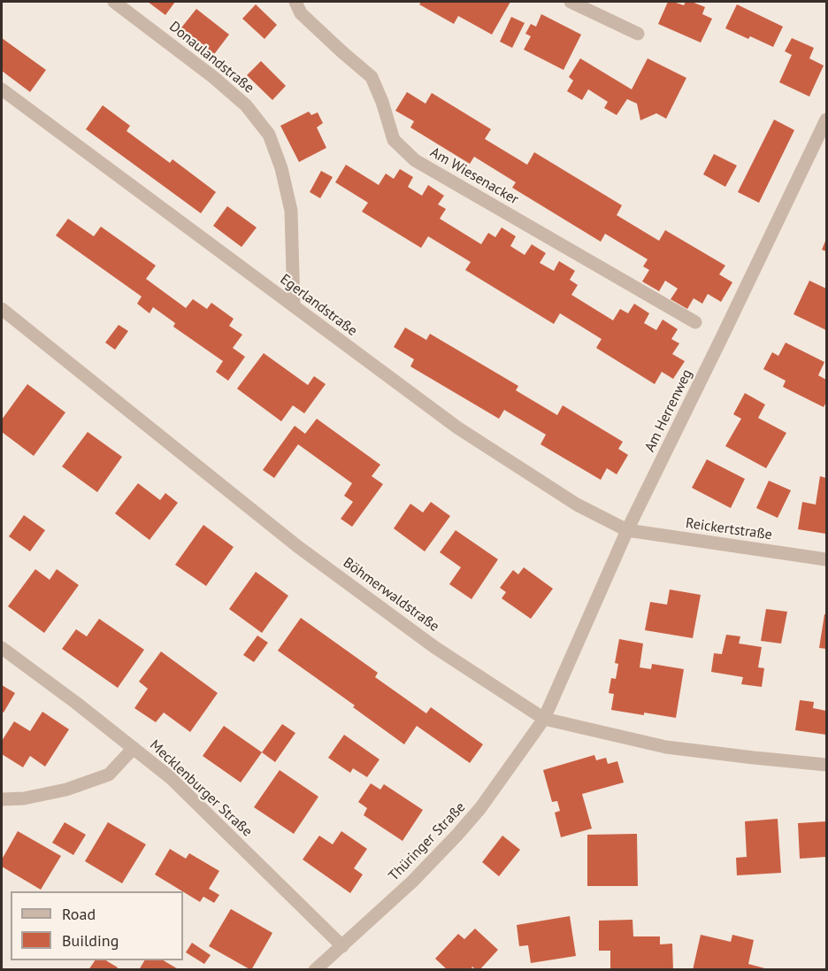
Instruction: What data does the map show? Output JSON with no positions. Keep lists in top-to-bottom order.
{
  "streets": {
    "street": [
      "Donaulandstraße",
      "Am Wiesenacker",
      "Egerlandstraße",
      "Am Herrenweg",
      "Reickertstraße",
      "Böhmerwaldstraße",
      "Mecklenburger Straße",
      "Thüringer Straße"
    ]
  },
  "crossings": [
    ["Donaulandstraße", "Egerlandstraße"],
    ["Egerlandstraße", "Am Herrenweg"],
    ["Egerlandstraße", "Reickertstraße"],
    ["Am Herrenweg", "Reickertstraße"],
    ["Am Herrenweg", "Böhmerwaldstraße"],
    ["Am Herrenweg", "Thüringer Straße"],
    ["Böhmerwaldstraße", "Thüringer Straße"],
    ["Mecklenburger Straße", "Thüringer Straße"]
  ],
  "legend": ["Road", "Building"]
}
